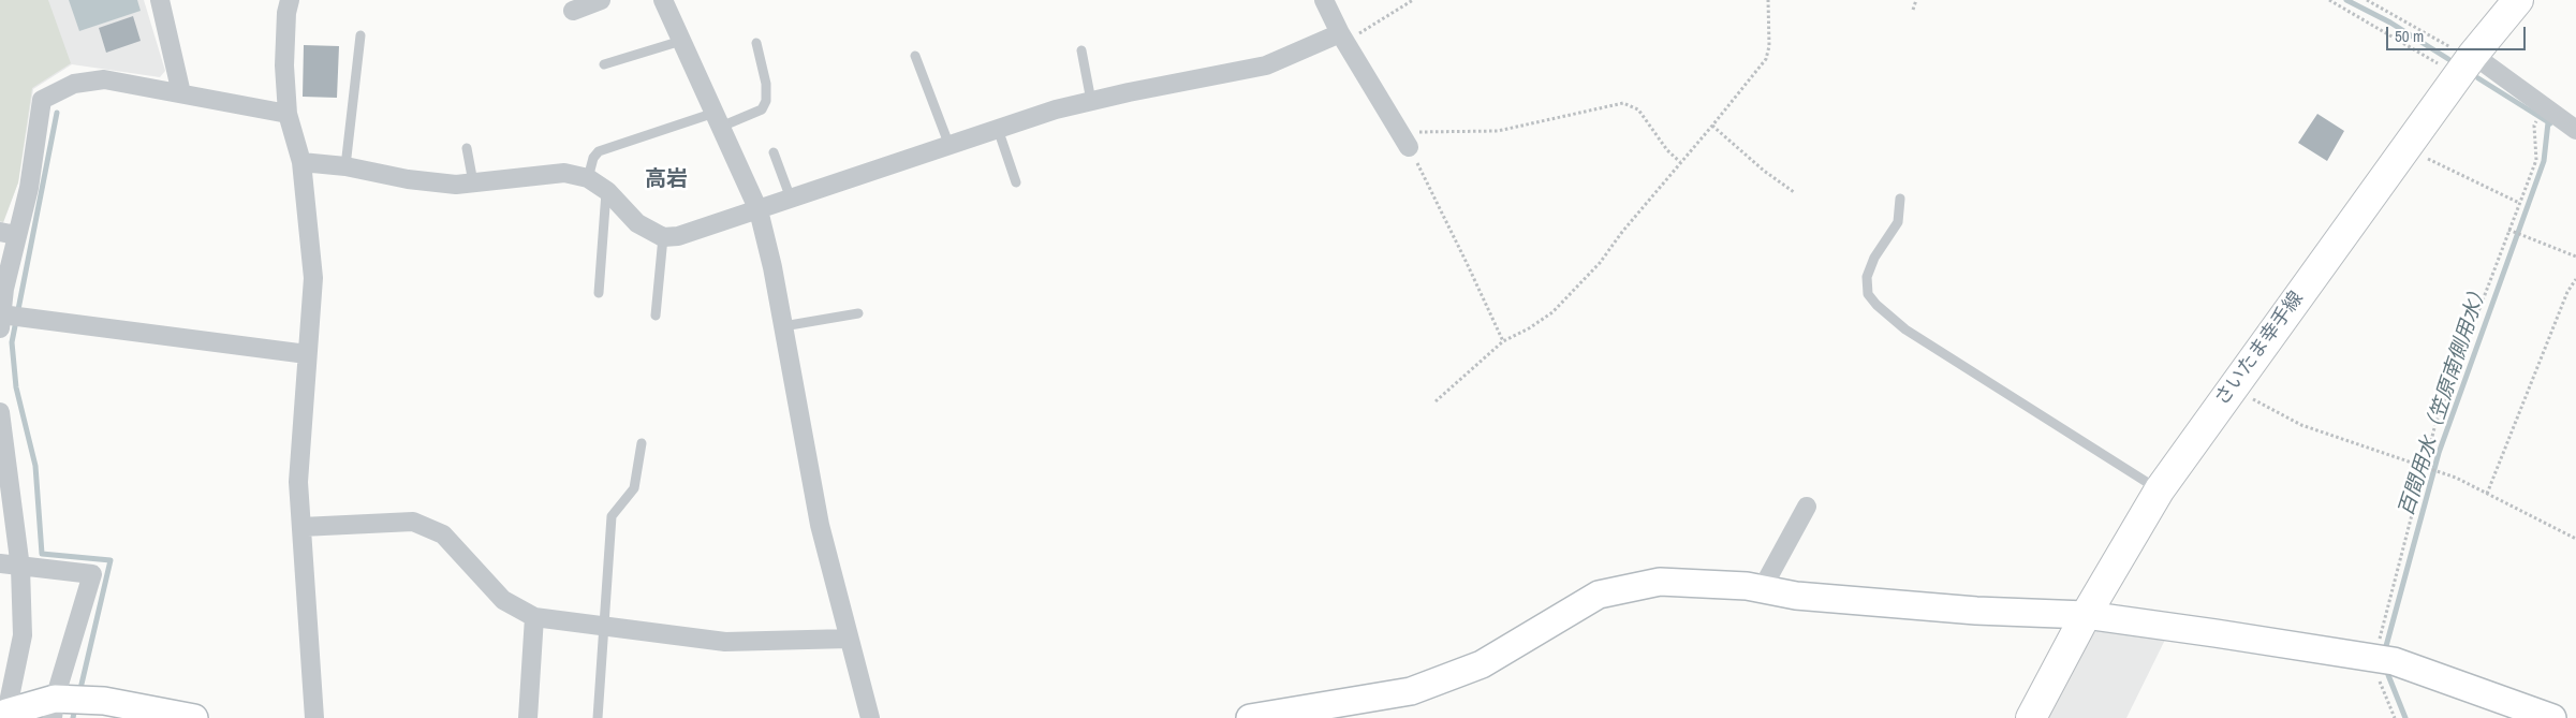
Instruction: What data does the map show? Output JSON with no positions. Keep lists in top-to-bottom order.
{
  "streets": {
    "main road": ["さいたま幸手線"]
  },
  "districts": ["高岩"],
  "water": ["百間用水（笠原南側用水）"],
  "scale_bar": "50 m"
}
